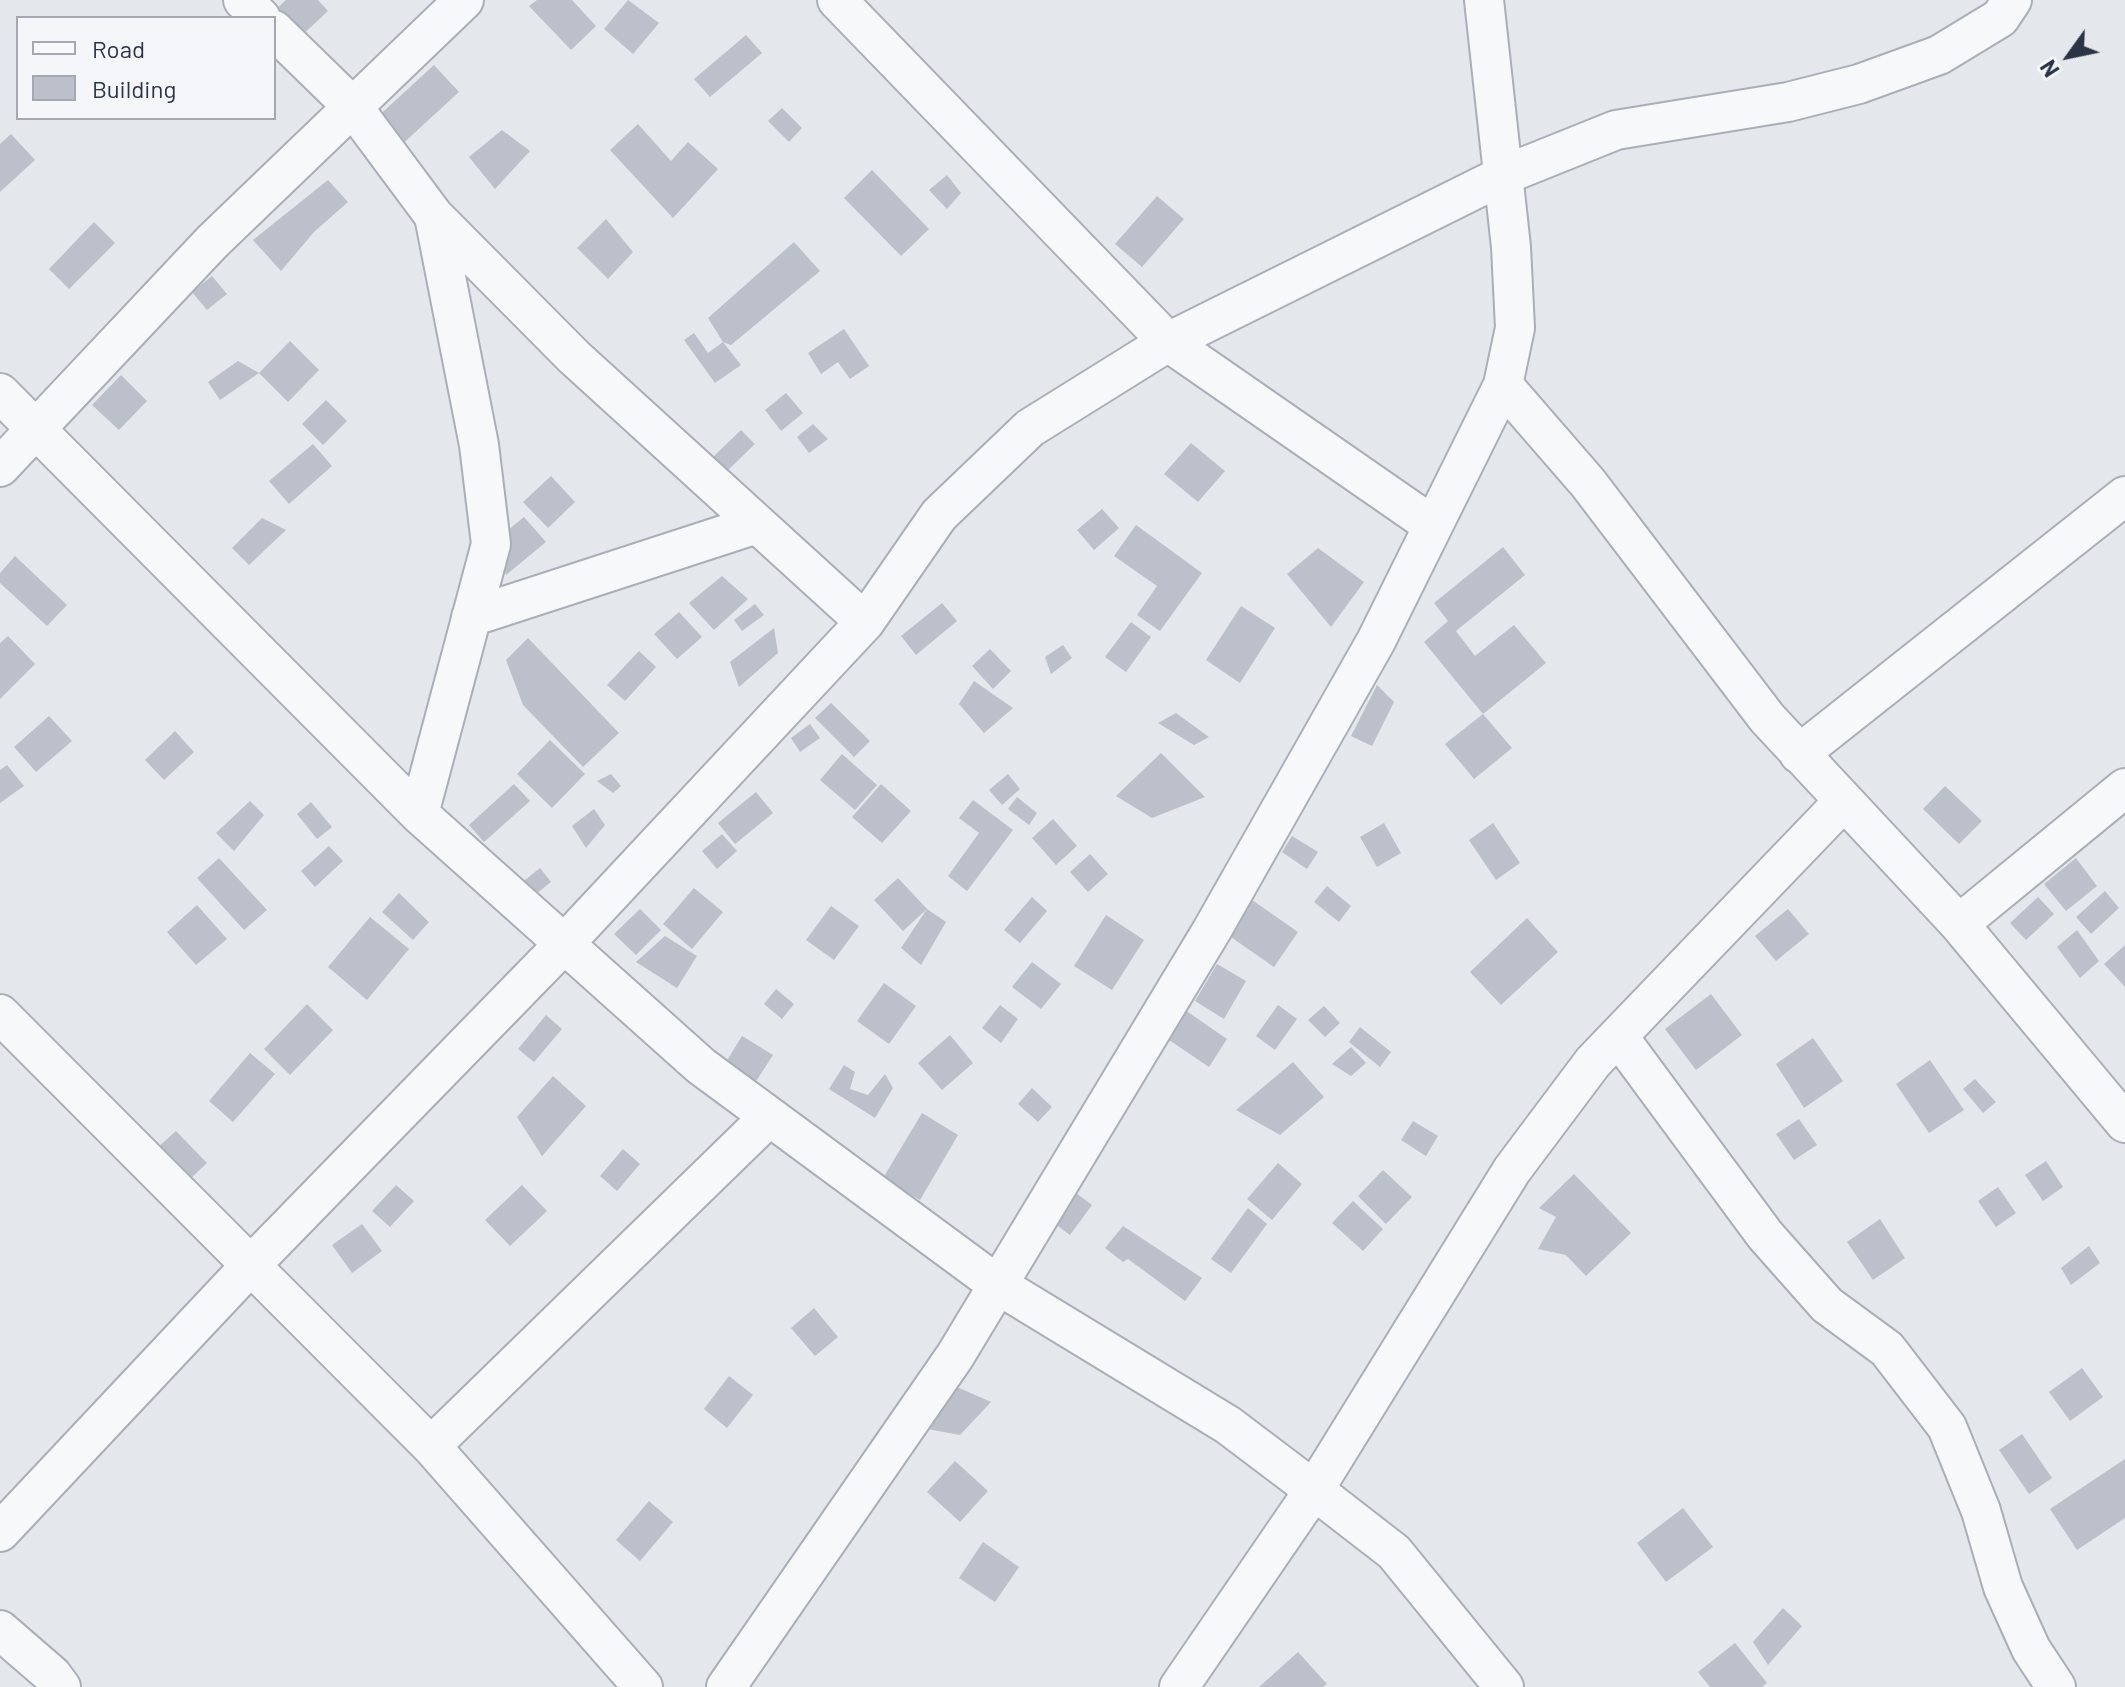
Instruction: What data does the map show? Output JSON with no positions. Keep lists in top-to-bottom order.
{
  "legend": ["Road", "Building"],
  "north": "bottom left"
}
